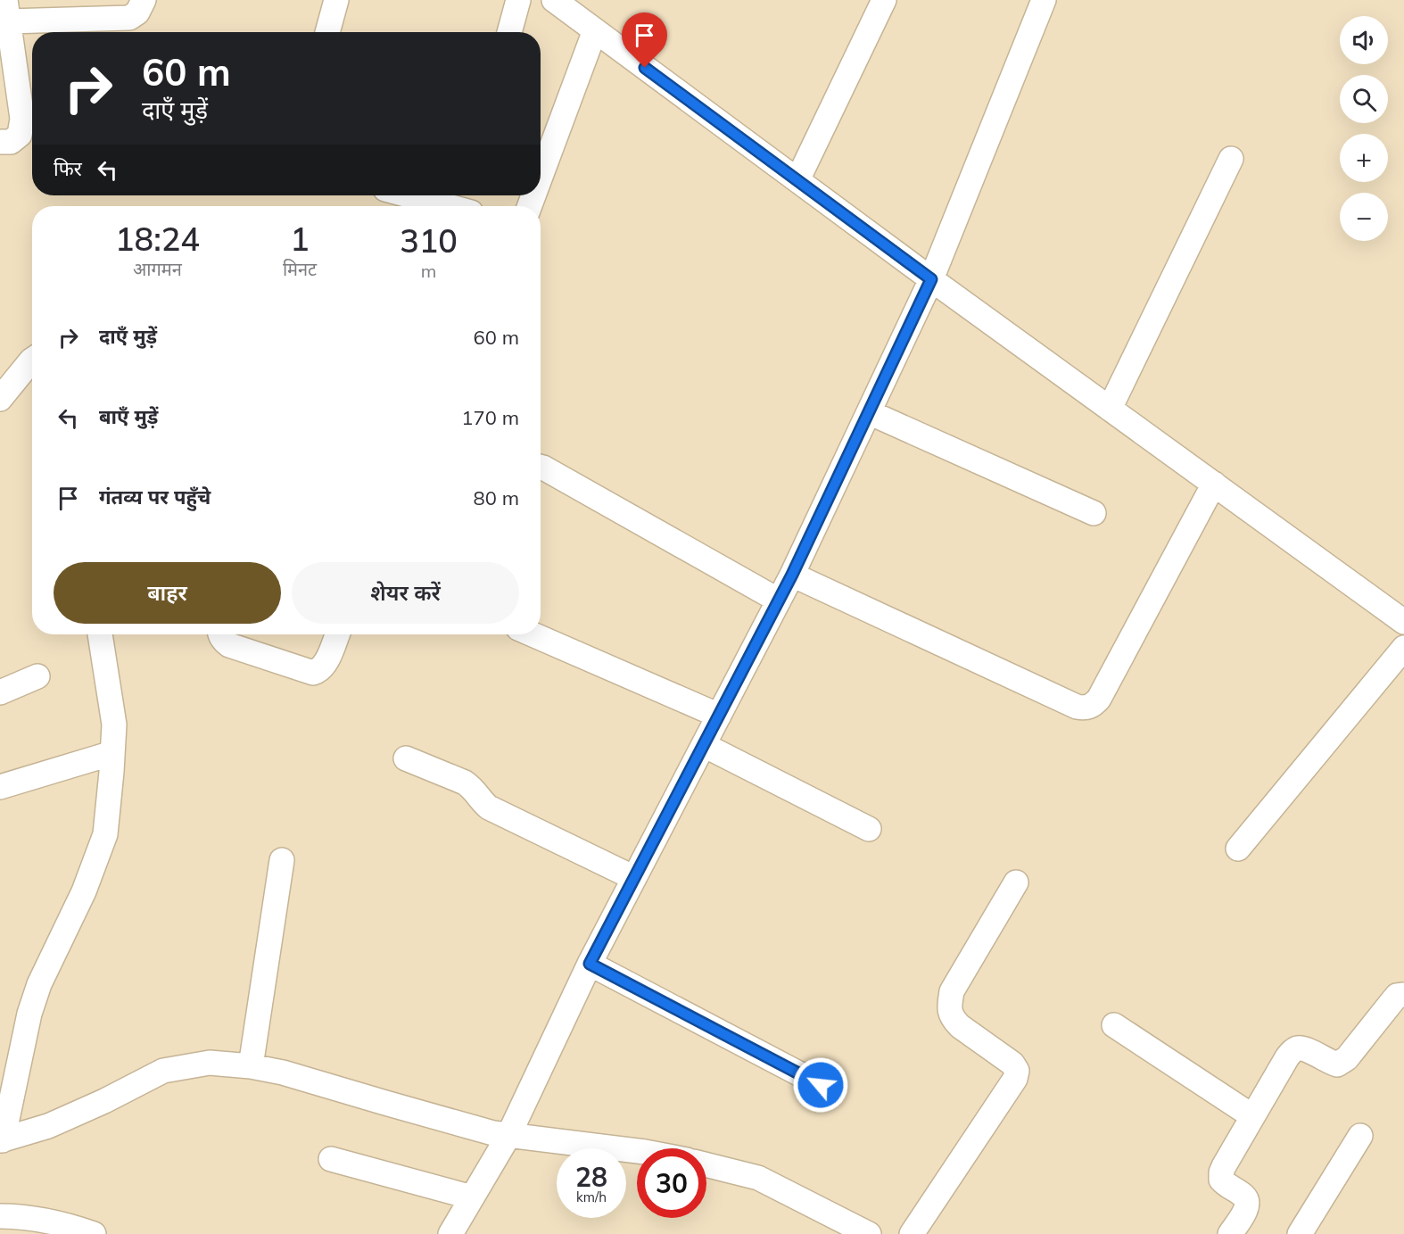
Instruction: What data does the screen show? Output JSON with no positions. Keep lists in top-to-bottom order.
{
  "page": {
    "map_buttons": ["+", "−"],
    "turn": ["60 m", "दाएँ मुड़ें"],
    "then": "फिर",
    "eta": [
      "18:24",
      "आगमन",
      "1",
      "मिनट",
      "310",
      "m"
    ],
    "list": [
      {
        "name": "दाएँ मुड़ें",
        "value": "60 m"
      },
      {
        "name": "बाएँ मुड़ें",
        "value": "170 m"
      },
      {
        "name": "गंतव्य पर पहुँचे",
        "value": "80 m"
      }
    ],
    "buttons": ["बाहर", "शेयर करें"],
    "speed": "28 km/h",
    "limit": "30"
  }
}
